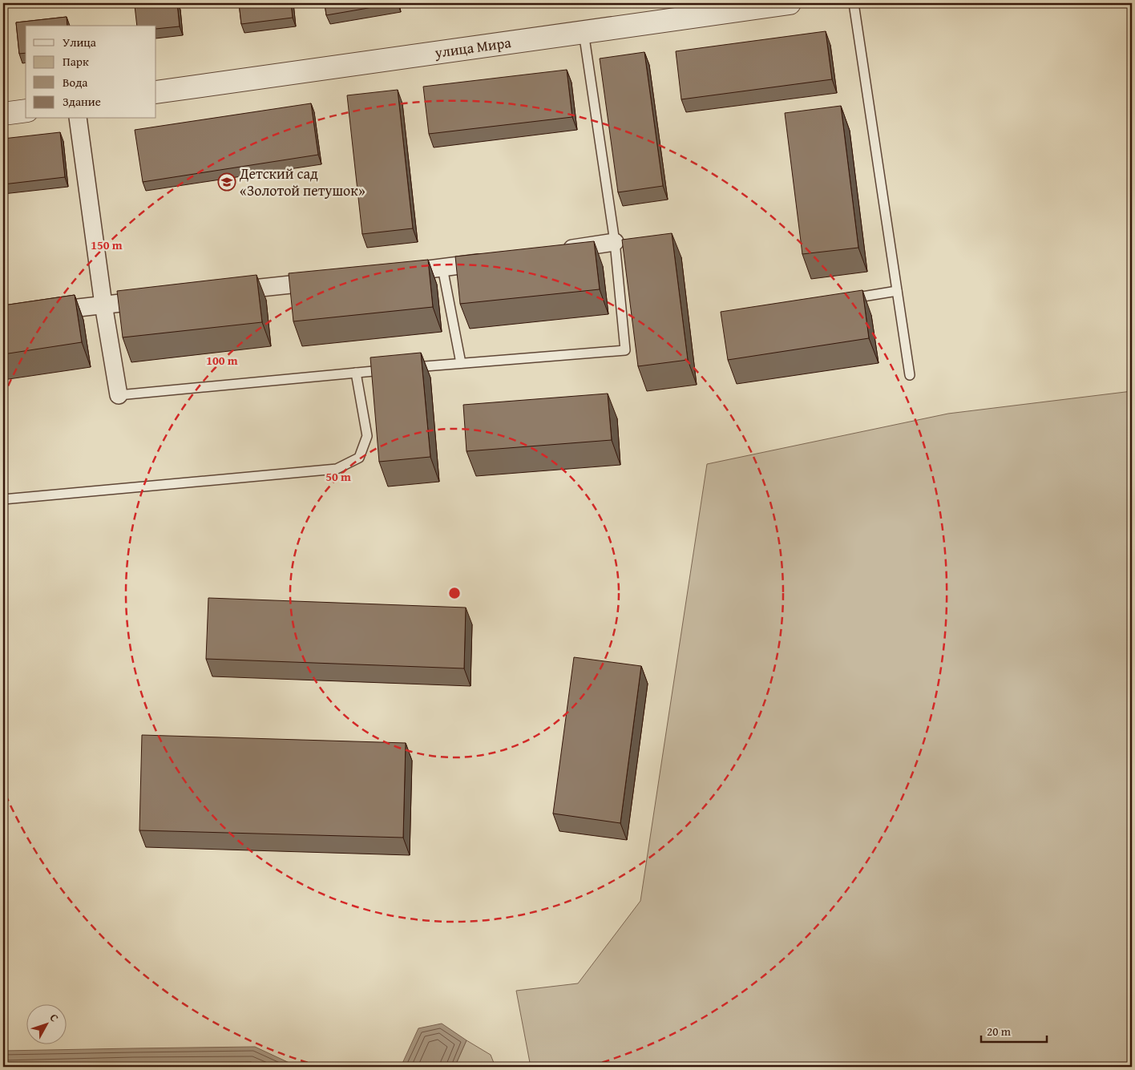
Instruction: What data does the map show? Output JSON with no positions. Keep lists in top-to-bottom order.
{
  "streets": {
    "street": ["улица Мира"]
  },
  "places": {
    "school or university": ["Детский сад «Золотой петушок»"]
  },
  "legend": [
    "Улица",
    "Парк",
    "Вода",
    "Здание"
  ],
  "scale_bar": "20 m",
  "north": "top right",
  "rings": ["150 m", "100 m", "50 m"]
}
